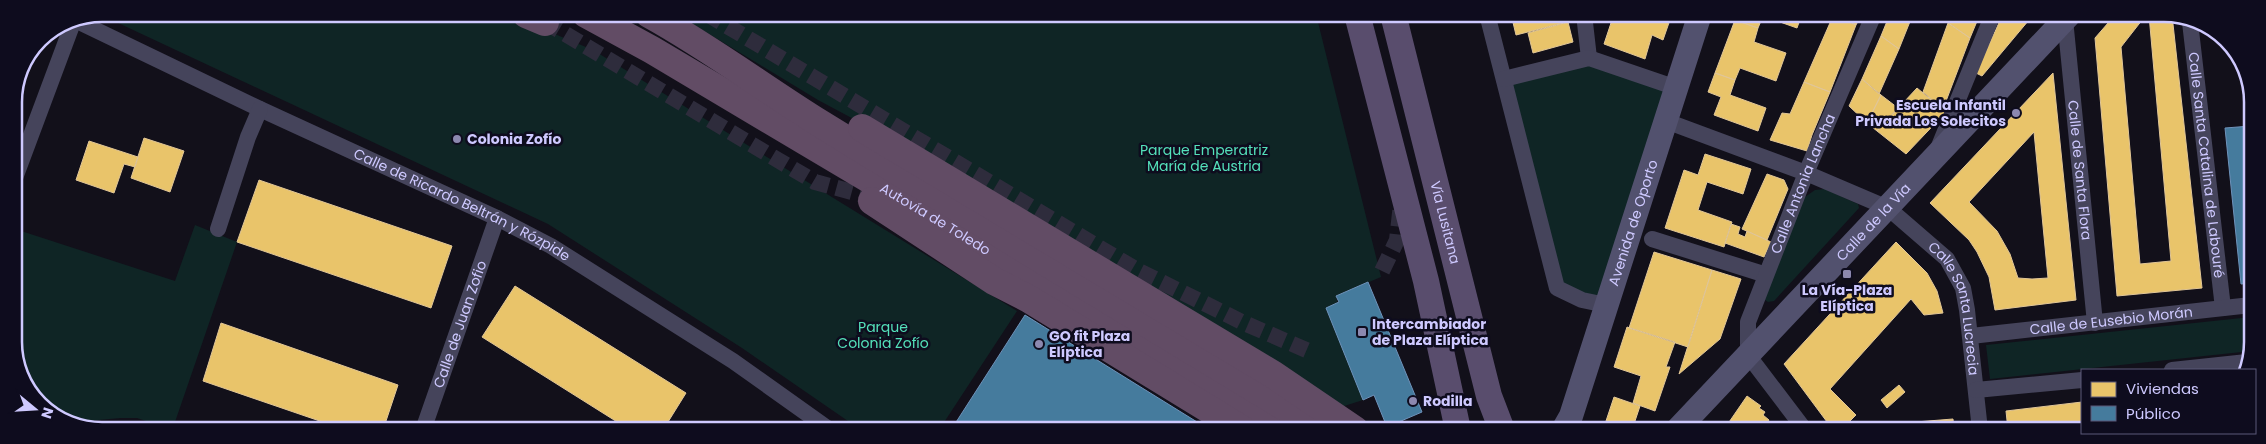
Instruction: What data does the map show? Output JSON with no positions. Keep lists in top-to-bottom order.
{
  "streets": {
    "highway": ["Autovía de Toledo"],
    "main road": ["Calle de la Vía", "Vía Lusitana", "Avenida de Oporto"],
    "street": [
      "Calle Santa Catalina de Labouré",
      "Calle de Santa Flora",
      "Calle Antonia Lancha",
      "Calle de Ricardo Beltrán y Rózpide",
      "Calle Santa Lucrecia",
      "Calle de Eusebio Morán",
      "Calle de Juan Zofio"
    ]
  },
  "crossings": [
    ["Calle Santa Catalina de Labouré", "Calle de Eusebio Morán"],
    ["Calle de Santa Flora", "Calle de Eusebio Morán"],
    ["Calle Antonia Lancha", "Calle de la Vía"],
    ["Calle Antonia Lancha", "Calle Santa Lucrecia"],
    ["Calle de Ricardo Beltrán y Rózpide", "Calle de Juan Zofio"],
    ["Calle de la Vía", "Calle Santa Lucrecia"],
    ["Avenida de Oporto", "Calle Santa Lucrecia"],
    ["Calle Santa Lucrecia", "Calle de Eusebio Morán"]
  ],
  "parks": ["Parque Emperatriz María de Austria", "Parque Colonia Zofío"],
  "places": {
    "other": [
      "Escuela Infantil Privada Los Solecitos",
      "Colonia Zofío",
      "GO fit Plaza Elíptica",
      "Rodilla"
    ],
    "transit": ["La Vía-Plaza Elíptica", "Intercambiador de Plaza Elíptica"]
  },
  "legend": ["Viviendas", "Público"],
  "north": "right"
}
